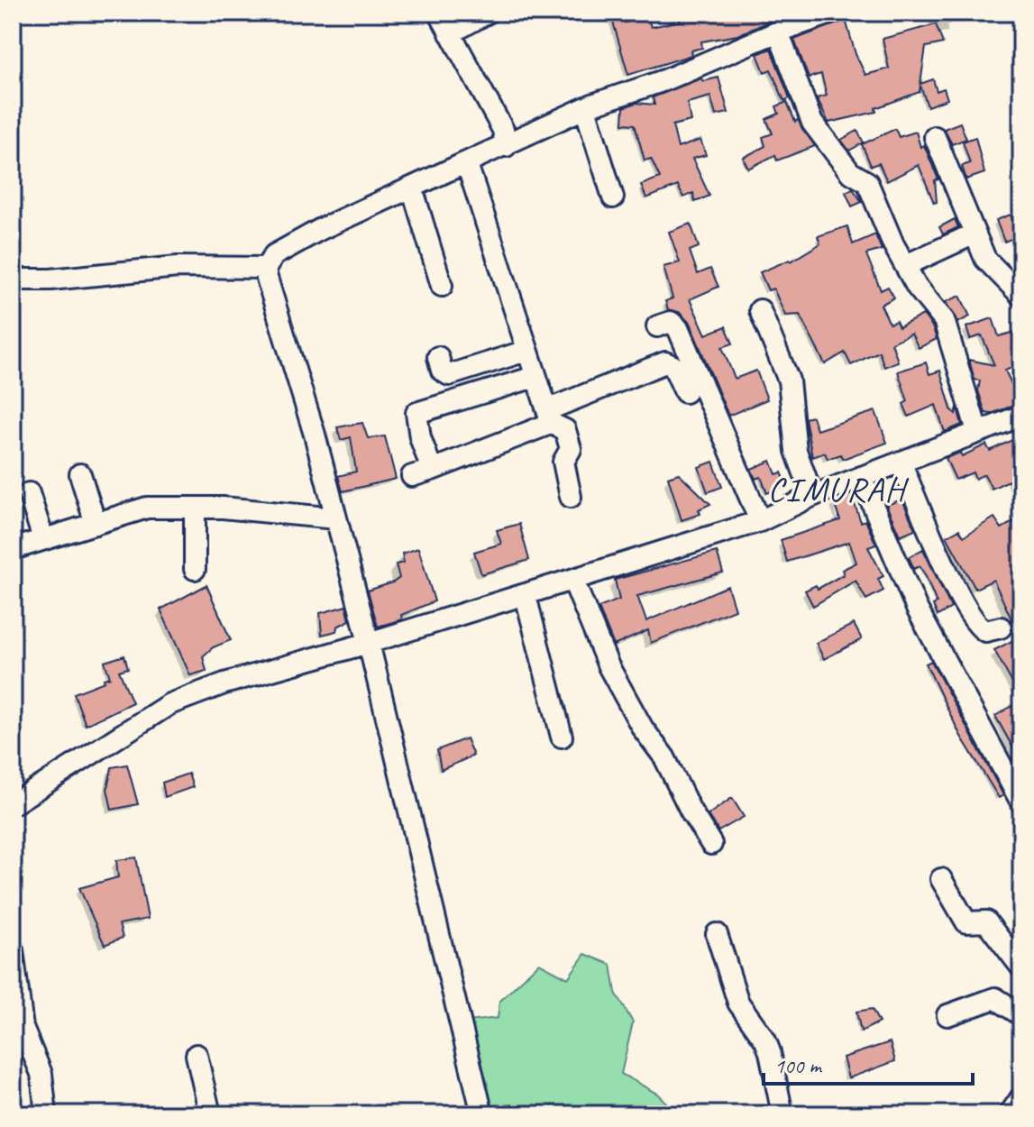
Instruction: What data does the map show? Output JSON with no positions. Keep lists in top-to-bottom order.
{
  "districts": ["CIMURAH"],
  "scale_bar": "100 m"
}
